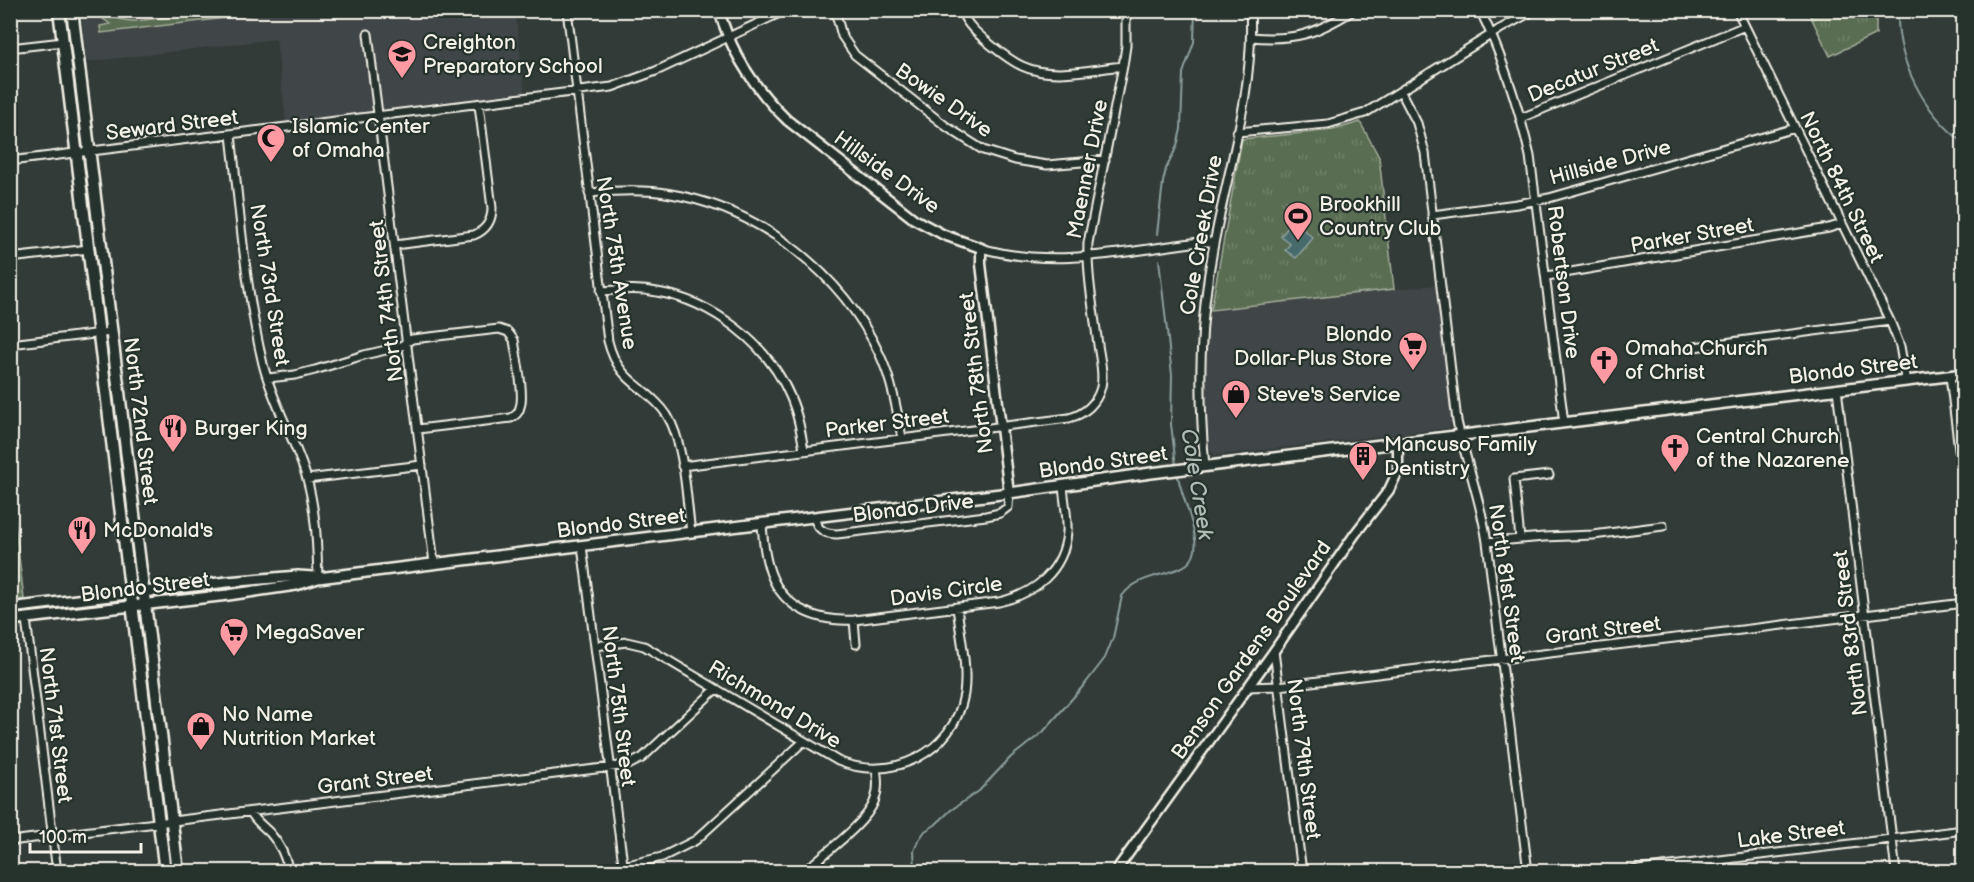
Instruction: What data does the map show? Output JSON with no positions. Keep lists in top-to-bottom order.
{
  "streets": {
    "main road": ["Blondo Street", "North 72nd Street"],
    "street": [
      "Decatur Street",
      "Bowie Drive",
      "Seward Street",
      "Hillside Drive",
      "Maenner Drive",
      "North 84th Street",
      "Cole Creek Drive",
      "Parker Street",
      "North 75th Avenue",
      "Robertson Drive",
      "North 73rd Street",
      "North 74th Street",
      "North 78th Street",
      "Blondo Drive",
      "North 81st Street",
      "Davis Circle",
      "Grant Street",
      "North 83rd Street",
      "Benson Gardens Boulevard",
      "Richmond Drive",
      "North 75th Street",
      "North 71st Street",
      "North 79th Street",
      "Lake Street"
    ]
  },
  "crossings": [
    ["Decatur Street", "North 84th Street"],
    ["Decatur Street", "Robertson Drive"],
    ["Bowie Drive", "Maenner Drive"],
    ["Seward Street", "Hillside Drive"],
    ["Seward Street", "North 75th Avenue"],
    ["Seward Street", "North 73rd Street"],
    ["Seward Street", "North 74th Street"],
    ["Seward Street", "North 72nd Street"],
    ["Hillside Drive", "Maenner Drive"],
    ["Hillside Drive", "North 84th Street"],
    ["Hillside Drive", "Cole Creek Drive"],
    ["Hillside Drive", "Robertson Drive"],
    ["Hillside Drive", "North 78th Street"],
    ["Hillside Drive", "North 81st Street"],
    ["Maenner Drive", "Parker Street"],
    ["North 84th Street", "Parker Street"],
    ["North 84th Street", "Blondo Street"],
    ["Cole Creek Drive", "Blondo Street"],
    ["Parker Street", "North 75th Avenue"],
    ["Parker Street", "Robertson Drive"],
    ["Parker Street", "North 78th Street"],
    ["North 75th Avenue", "Blondo Street"],
    ["Robertson Drive", "Blondo Street"],
    ["North 73rd Street", "Blondo Street"],
    ["North 74th Street", "Blondo Street"],
    ["Blondo Street", "North 78th Street"],
    ["Blondo Street", "North 72nd Street"],
    ["Blondo Street", "Blondo Drive"],
    ["Blondo Street", "North 81st Street"],
    ["Blondo Street", "Davis Circle"],
    ["Blondo Street", "North 83rd Street"],
    ["Blondo Street", "Benson Gardens Boulevard"],
    ["Blondo Street", "North 75th Street"],
    ["Blondo Street", "North 71st Street"],
    ["North 78th Street", "Blondo Drive"],
    ["North 72nd Street", "Grant Street"],
    ["North 81st Street", "Grant Street"],
    ["Davis Circle", "Richmond Drive"],
    ["Grant Street", "North 83rd Street"],
    ["Grant Street", "Benson Gardens Boulevard"],
    ["Grant Street", "Richmond Drive"],
    ["Grant Street", "North 75th Street"],
    ["Grant Street", "North 71st Street"],
    ["Grant Street", "North 79th Street"],
    ["North 83rd Street", "Lake Street"],
    ["Benson Gardens Boulevard", "North 79th Street"],
    ["Richmond Drive", "North 75th Street"]
  ],
  "water": ["Cole Creek"],
  "places": {
    "school or university": ["Creighton Preparatory School"],
    "mosque": ["Islamic Center of Omaha"],
    "sports": ["Brookhill Country Club"],
    "supermarket": ["Blondo Dollar-Plus Store", "MegaSaver"],
    "church": ["Omaha Church of Christ", "Central Church of the Nazarene"],
    "shop": ["Steve's Service", "No Name Nutrition Market"],
    "restaurant": ["Burger King", "McDonald's"],
    "building": ["Mancuso Family Dentistry"]
  },
  "scale_bar": "100 m"
}
